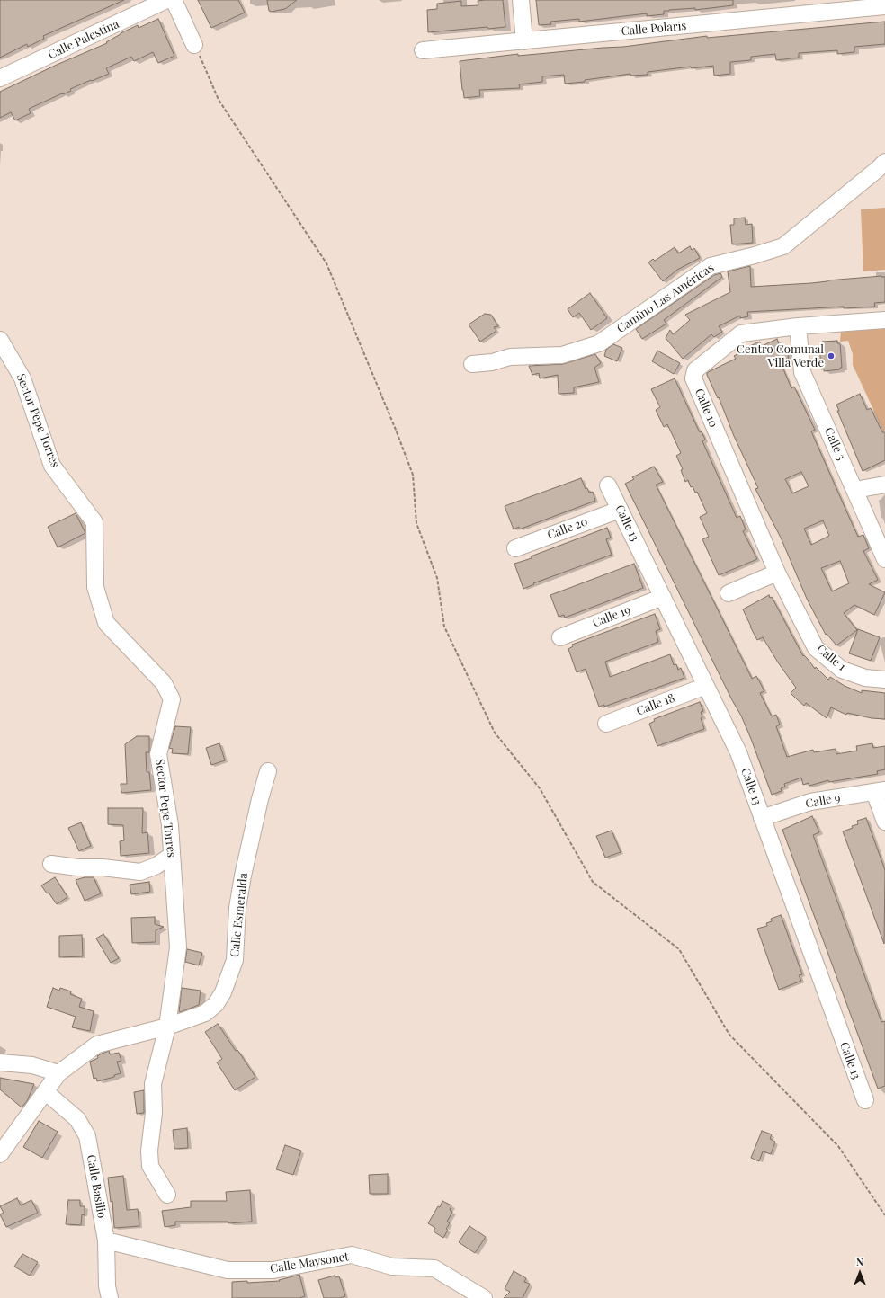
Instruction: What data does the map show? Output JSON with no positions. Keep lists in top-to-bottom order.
{
  "streets": {
    "street": [
      "Calle Polaris",
      "Calle Palestina",
      "Camino Las Américas",
      "Calle 10",
      "Sector Pepe Torres",
      "Calle 3",
      "Calle 13",
      "Calle 20",
      "Calle 19",
      "Calle 1",
      "Calle 18",
      "Calle 9",
      "Calle Esmeralda",
      "Calle Basilio",
      "Calle Maysonet"
    ]
  },
  "crossings": [
    ["Calle 10", "Calle 3"],
    ["Calle 10", "Calle 1"],
    ["Sector Pepe Torres", "Calle Esmeralda"],
    ["Calle 13", "Calle 20"],
    ["Calle 13", "Calle 19"],
    ["Calle 13", "Calle 18"],
    ["Calle 13", "Calle 9"],
    ["Calle Esmeralda", "Calle Basilio"],
    ["Calle Basilio", "Calle Maysonet"]
  ],
  "places": ["Centro Comunal Villa Verde"],
  "north": "top"
}
